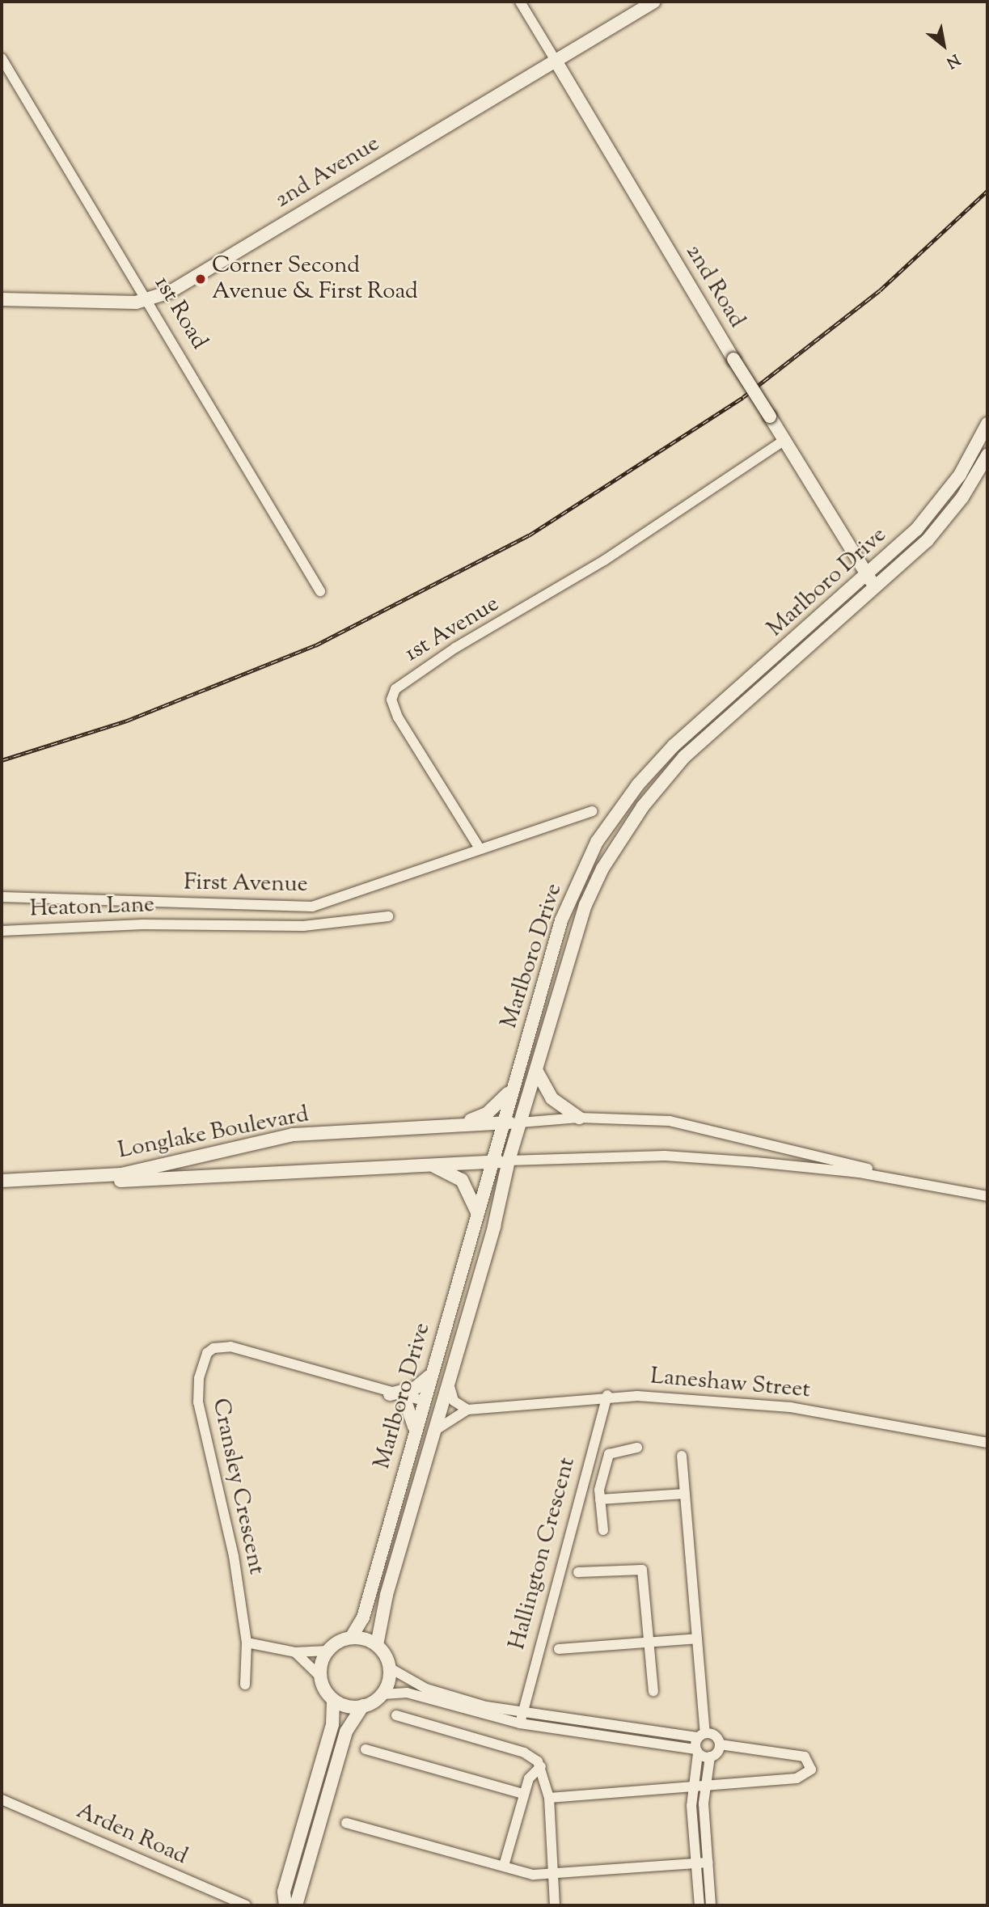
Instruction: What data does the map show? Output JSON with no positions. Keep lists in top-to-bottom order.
{
  "streets": {
    "main road": [
      "2nd Avenue",
      "2nd Road",
      "Marlboro Drive",
      "Longlake Boulevard"
    ],
    "street": [
      "1st Road",
      "1st Avenue",
      "First Avenue",
      "Heaton Lane",
      "Laneshaw Street",
      "Cransley Crescent",
      "Hallington Crescent",
      "Arden Road"
    ]
  },
  "crossings": [
    ["2nd Avenue", "2nd Road"],
    ["2nd Avenue", "1st Road"],
    ["2nd Road", "Marlboro Drive"],
    ["2nd Road", "1st Avenue"],
    ["Marlboro Drive", "Longlake Boulevard"],
    ["Marlboro Drive", "Laneshaw Street"],
    ["Marlboro Drive", "Cransley Crescent"],
    ["1st Avenue", "First Avenue"],
    ["Laneshaw Street", "Hallington Crescent"]
  ],
  "places": ["Corner Second Avenue & First Road"],
  "north": "bottom right"
}
